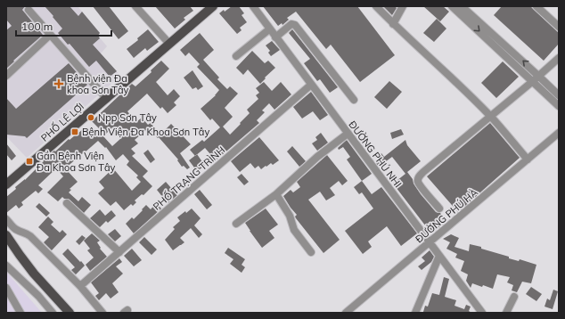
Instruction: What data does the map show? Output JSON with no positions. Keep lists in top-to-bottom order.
{
  "streets": {
    "main road": ["PHỐ LÊ LỢI"],
    "street": ["ĐƯỜNG PHÚ NHI", "PHỐ TRẠNG TRÌNH", "ĐƯỜNG PHÚ HÀ"]
  },
  "crossings": [
    ["ĐƯỜNG PHÚ NHI", "PHỐ TRẠNG TRÌNH"],
    ["ĐƯỜNG PHÚ NHI", "ĐƯỜNG PHÚ HÀ"]
  ],
  "places": {
    "health": ["Bệnh viện Đa khoa Sơn Tây"],
    "other": ["Npp Sơn Tây"],
    "transit": ["Bệnh Viện Đa Khoa Sơn Tây", "Gần Bệnh Viện Đa Khoa Sơn Tây"]
  },
  "scale_bar": "100 m"
}
